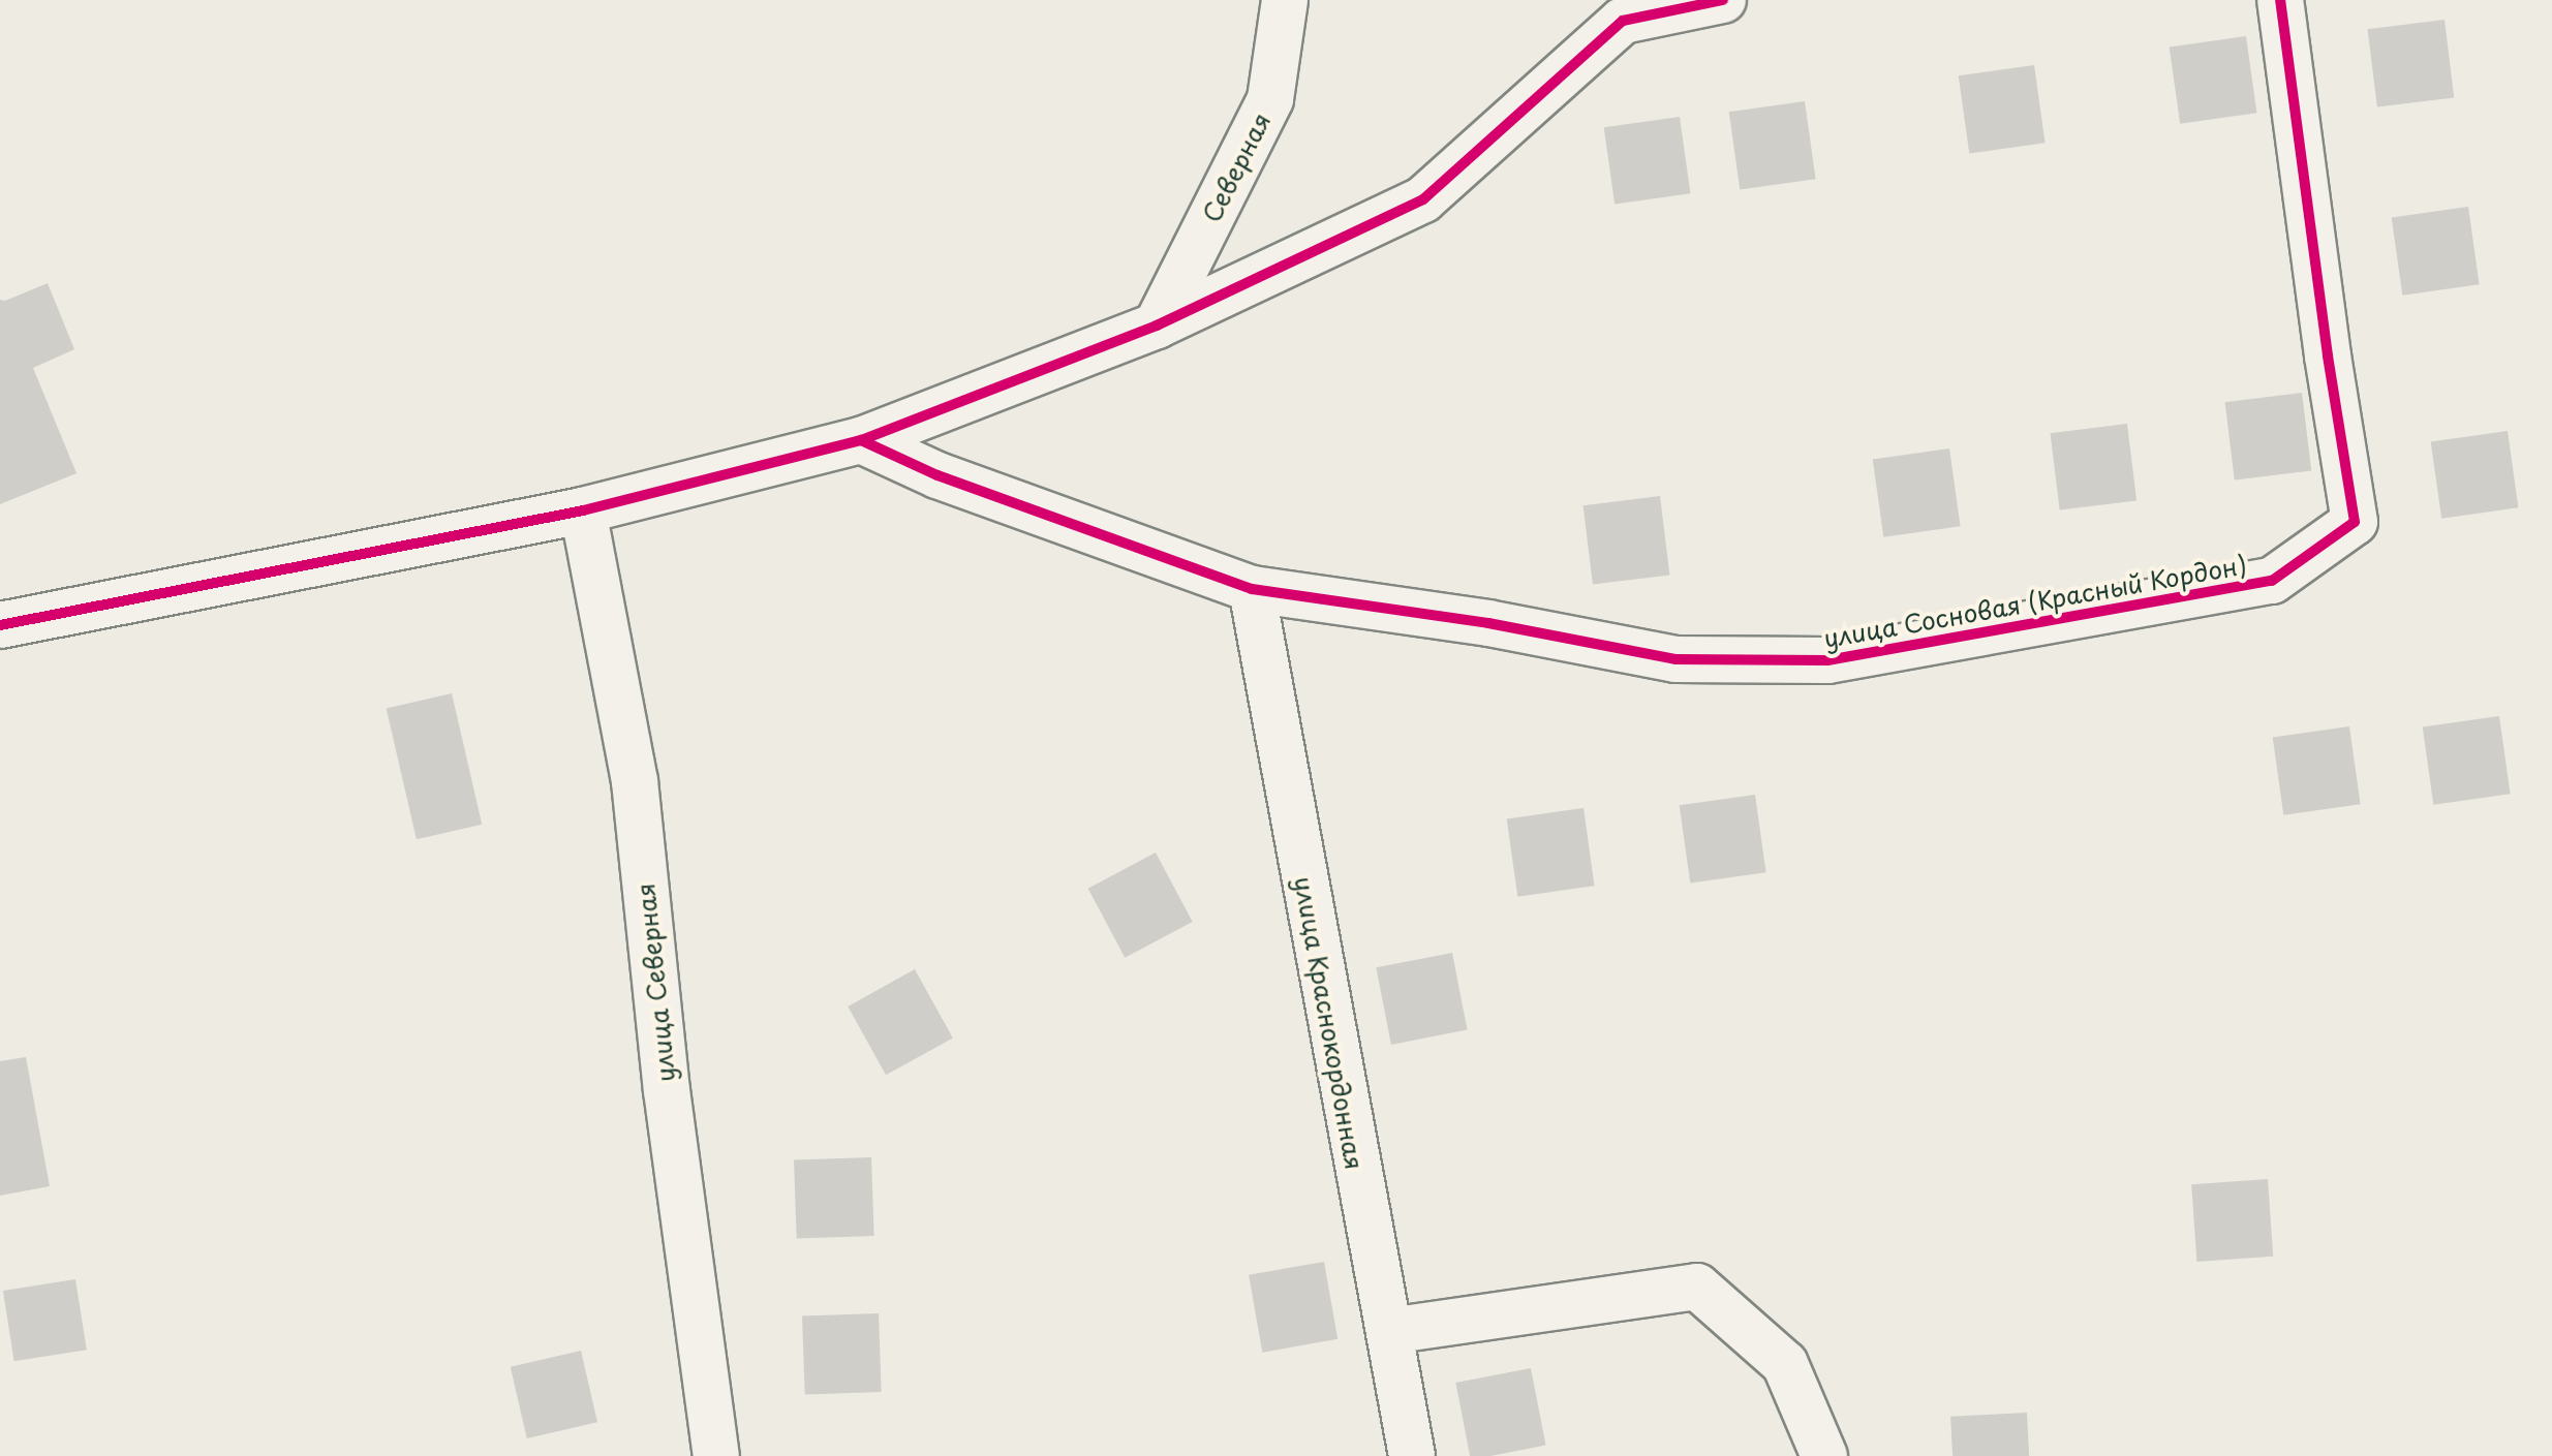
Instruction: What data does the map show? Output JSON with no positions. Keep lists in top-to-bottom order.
{
  "streets": {
    "street": [
      "Северная",
      "улица Сосновая (Красный Кордон)",
      "улица Северная",
      "улица Краснокордонная"
    ]
  },
  "crossings": [
    ["улица Сосновая (Красный Кордон)", "улица Краснокордонная"]
  ]
}
